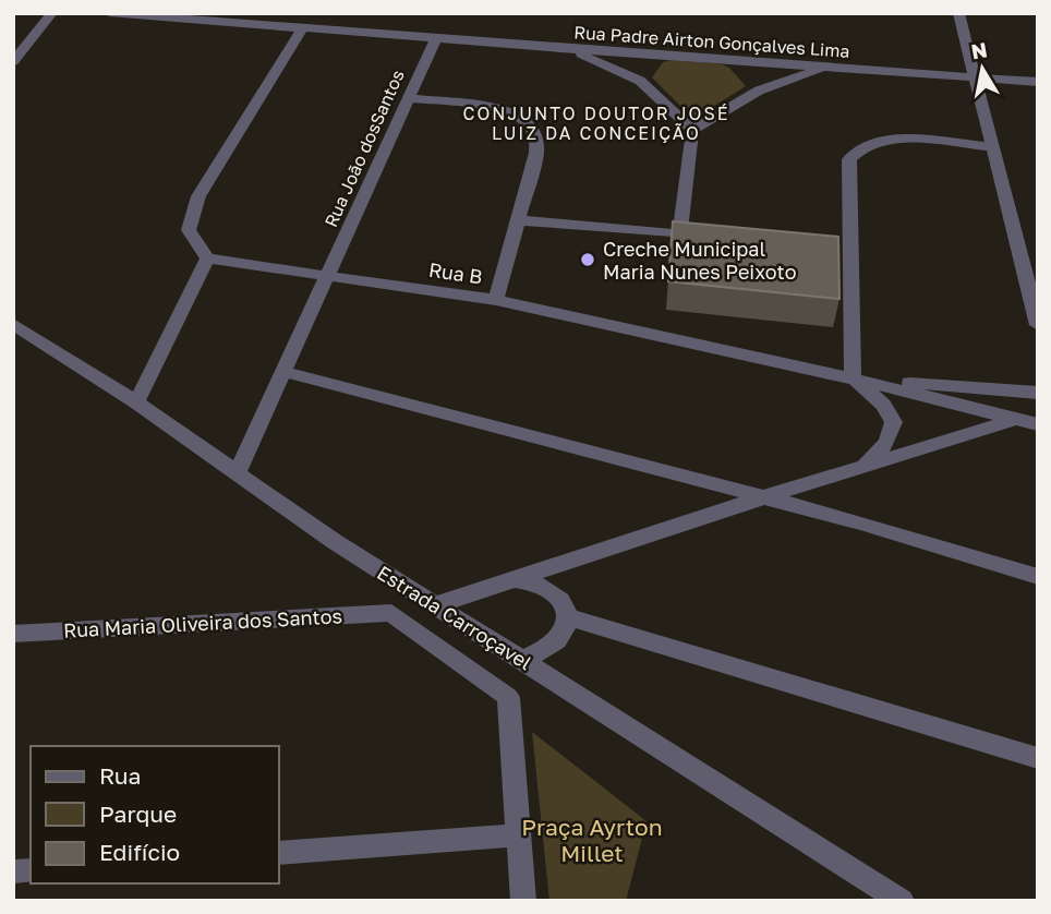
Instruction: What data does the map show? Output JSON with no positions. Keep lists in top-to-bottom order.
{
  "streets": {
    "street": [
      "Rua Padre Airton Gonçalves Lima",
      "Rua João dosSantos",
      "Rua B",
      "Estrada Carroçavel",
      "Rua Maria Oliveira dos Santos"
    ]
  },
  "crossings": [
    ["Rua Padre Airton Gonçalves Lima", "Rua João dosSantos"],
    ["Rua João dosSantos", "Rua B"],
    ["Rua João dosSantos", "Estrada Carroçavel"]
  ],
  "districts": ["CONJUNTO DOUTOR JOSÉ LUIZ DA CONCEIÇÃO"],
  "parks": ["Praça Ayrton Millet"],
  "places": ["Creche Municipal Maria Nunes Peixoto"],
  "legend": ["Rua", "Parque", "Edifício"],
  "north": "top"
}
